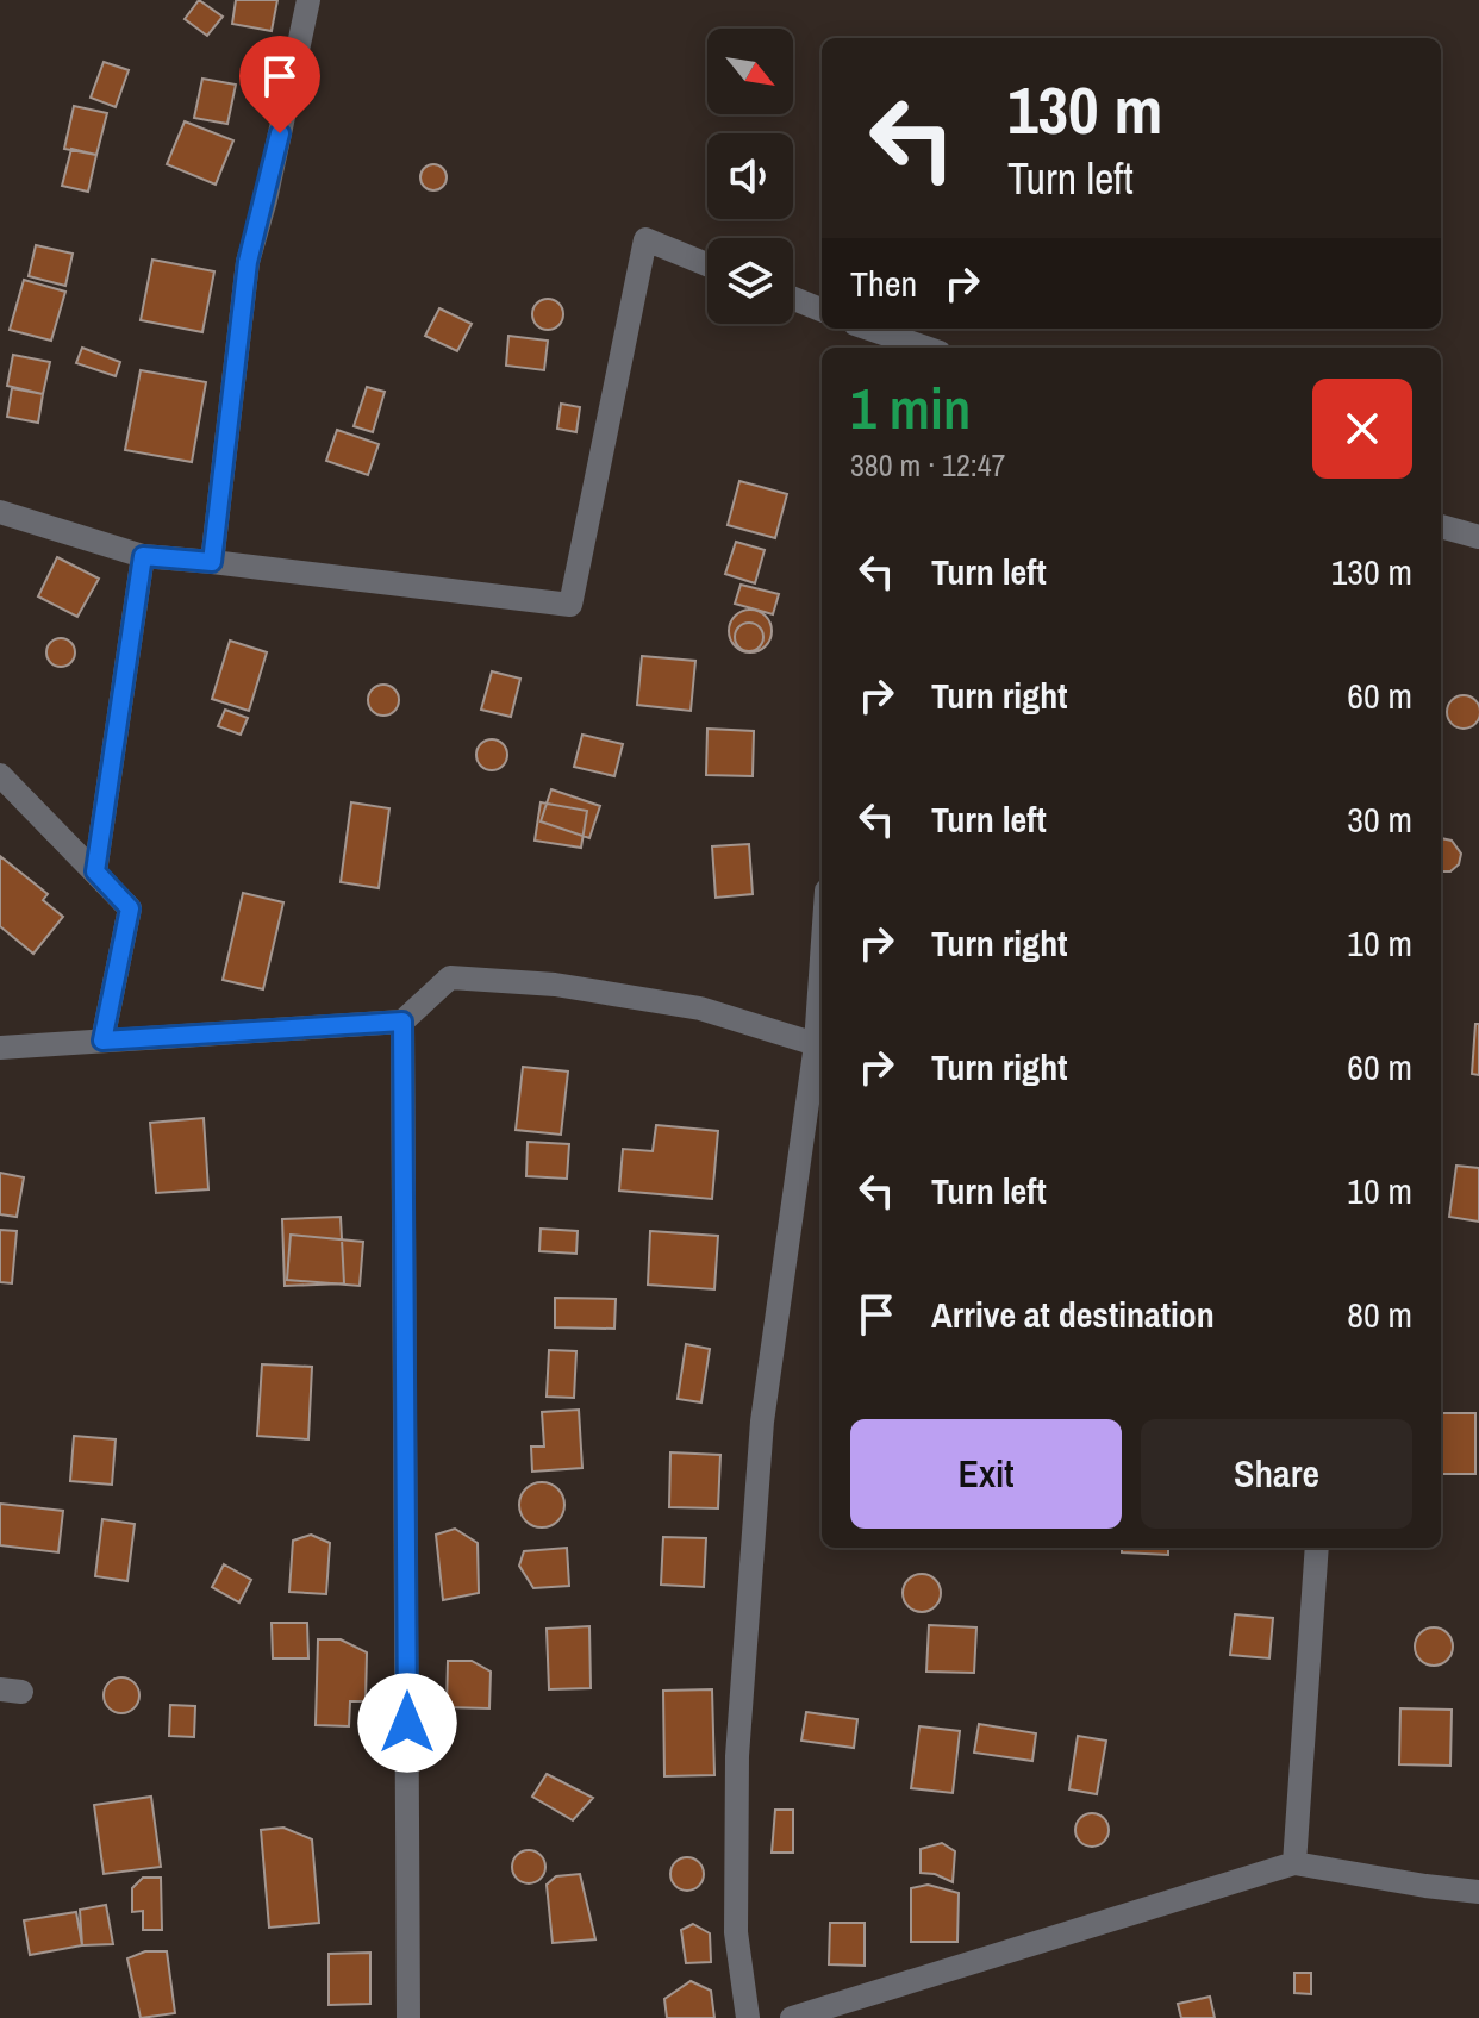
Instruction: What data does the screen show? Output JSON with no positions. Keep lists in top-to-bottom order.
{
  "north": "bottom right",
  "page": {
    "turn": ["130 m", "Turn left"],
    "then": "Then",
    "heading": ["1 min", "380 m · 12:47"],
    "list": [
      {
        "name": "Turn left",
        "value": "130 m"
      },
      {
        "name": "Turn right",
        "value": "60 m"
      },
      {
        "name": "Turn left",
        "value": "30 m"
      },
      {
        "name": "Turn right",
        "value": "10 m"
      },
      {
        "name": "Turn right",
        "value": "60 m"
      },
      {
        "name": "Turn left",
        "value": "10 m"
      },
      {
        "name": "Arrive at destination",
        "value": "80 m"
      }
    ],
    "buttons": ["Exit", "Share"]
  }
}
